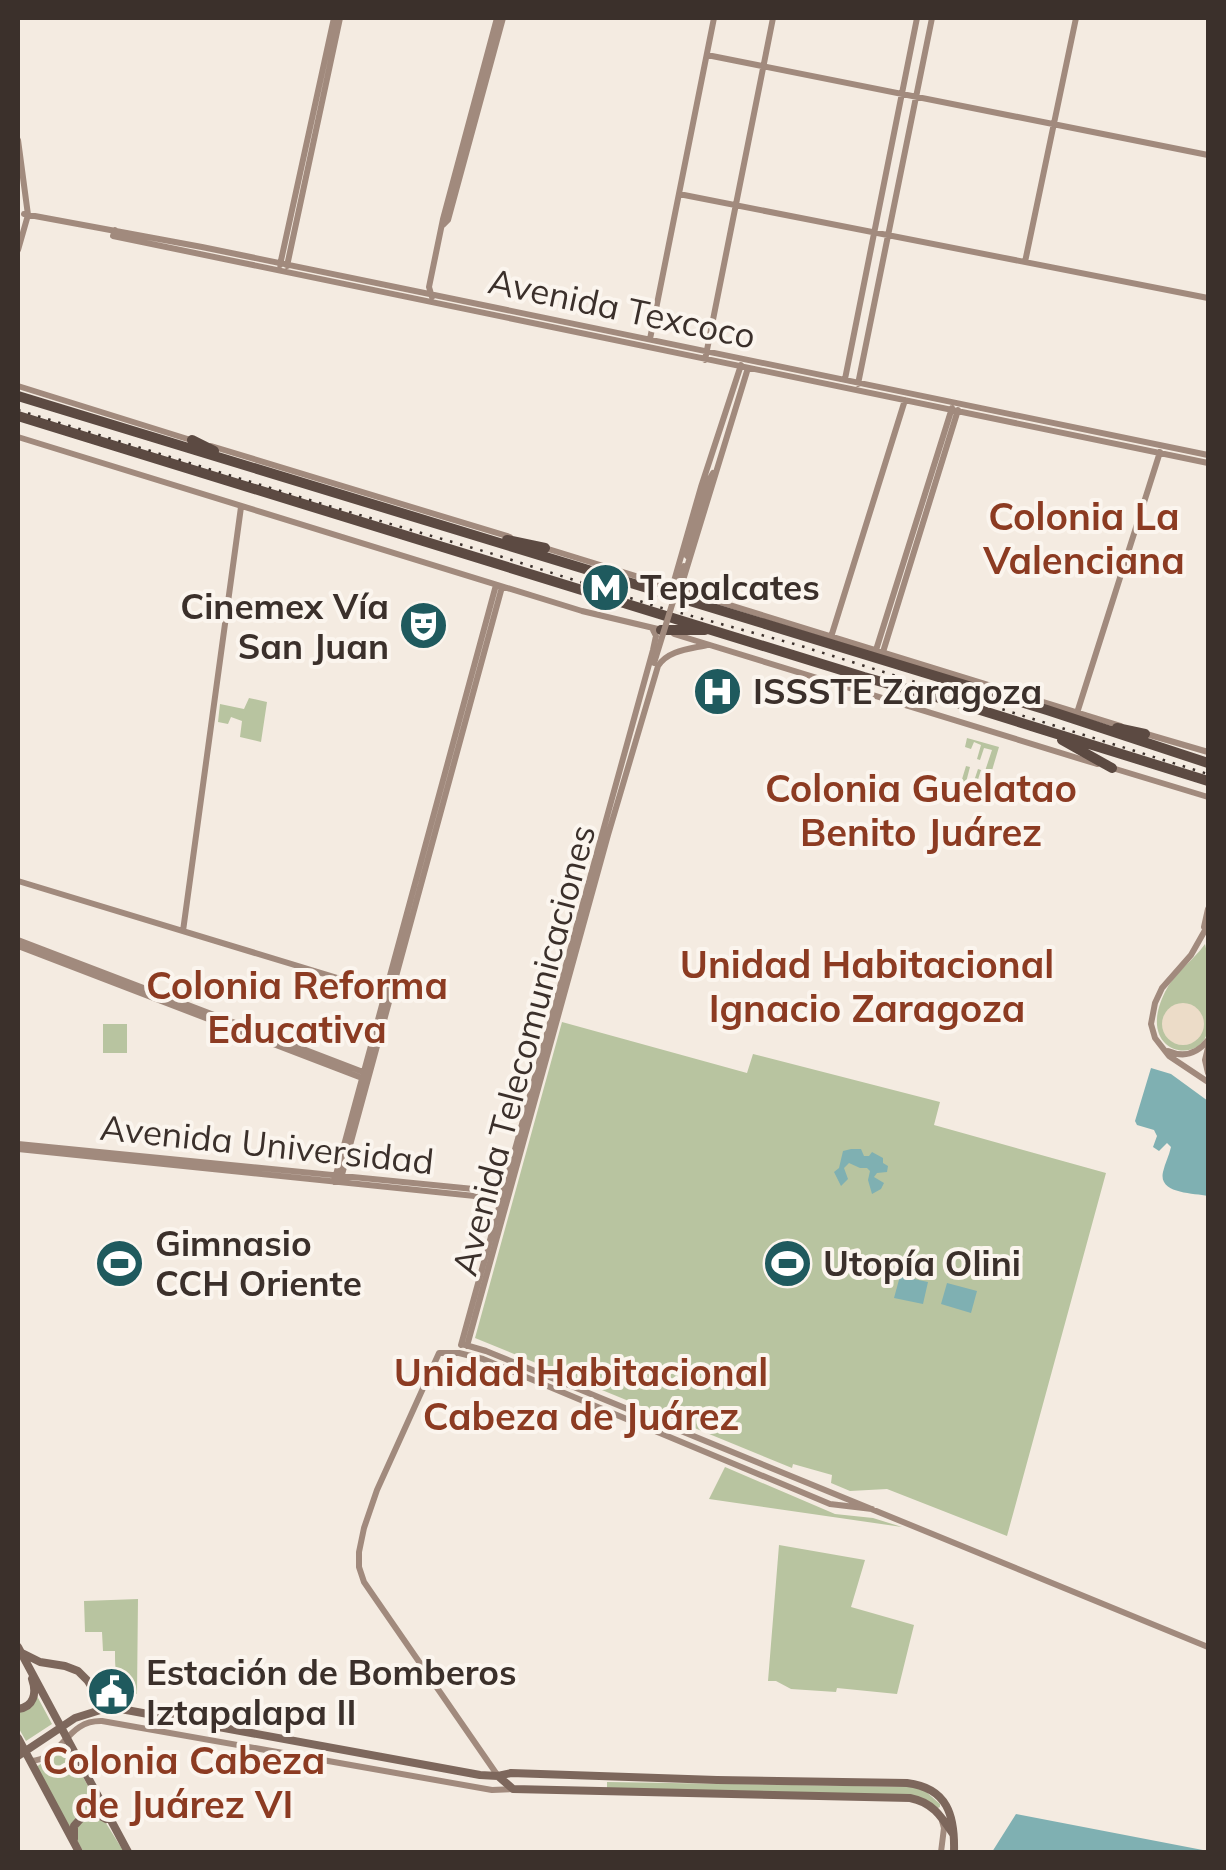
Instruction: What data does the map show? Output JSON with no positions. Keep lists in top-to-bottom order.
{
  "streets": {
    "street": ["Avenida Texcoco", "Avenida Telecomunicaciones", "Avenida Universidad"]
  },
  "crossings": [
    ["Avenida Telecomunicaciones", "Avenida Universidad"]
  ],
  "districts": [
    "Colonia La Valenciana",
    "Colonia Guelatao Benito Juárez",
    "Unidad Habitacional Ignacio Zaragoza",
    "Colonia Reforma Educativa",
    "Unidad Habitacional Cabeza de Juárez",
    "Colonia Cabeza de Juárez VI"
  ],
  "places": {
    "metro station": ["Tepalcates"],
    "theatre": ["Cinemex Vía San Juan"],
    "hospital": ["ISSSTE Zaragoza"],
    "sports": ["Gimnasio CCH Oriente", "Utopía Olini"],
    "public building": ["Estación de Bomberos Iztapalapa II"]
  }
}
